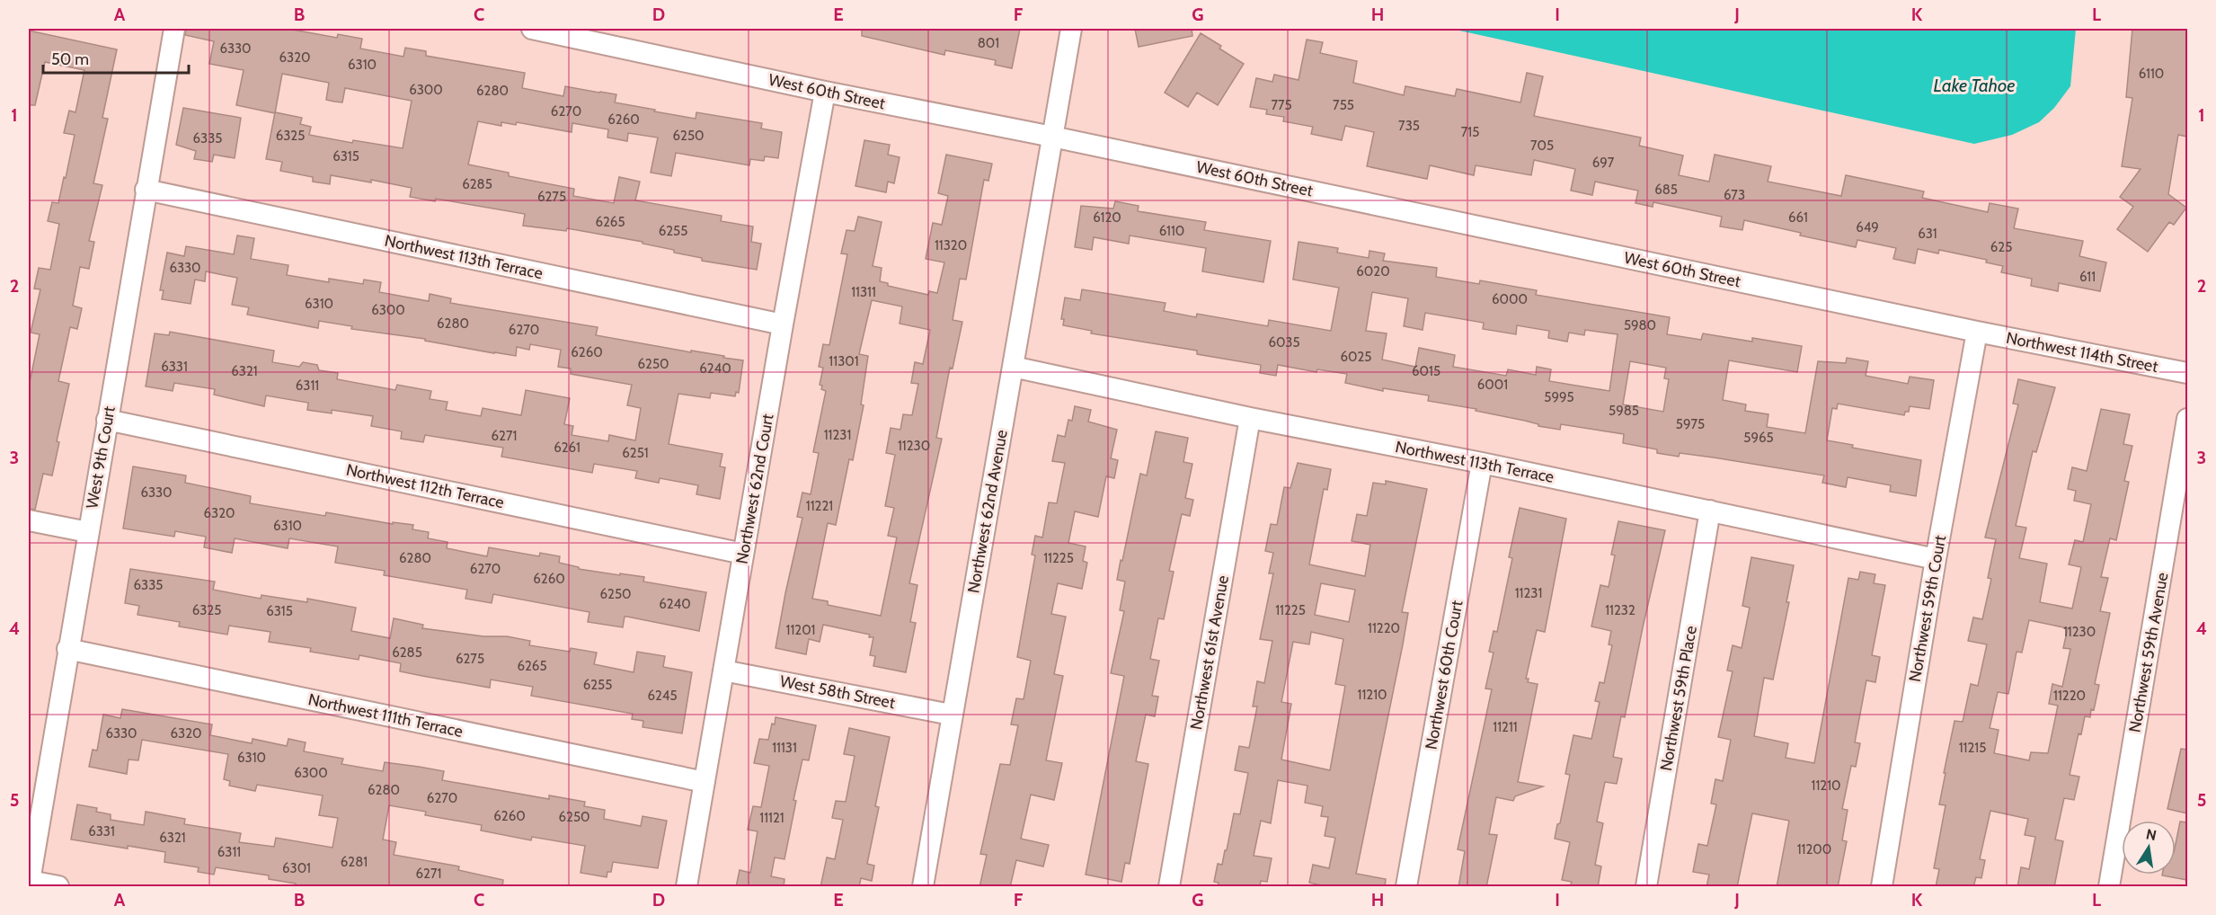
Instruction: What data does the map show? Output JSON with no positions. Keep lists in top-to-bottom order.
{
  "streets": {
    "street": [
      "West 60th Street",
      "Northwest 113th Terrace",
      "Northwest 114th Street",
      "West 9th Court",
      "Northwest 112th Terrace",
      "Northwest 62nd Court",
      "Northwest 62nd Avenue",
      "Northwest 59th Court",
      "Northwest 61st Avenue",
      "Northwest 59th Avenue",
      "Northwest 60th Court",
      "West 58th Street",
      "Northwest 59th Place",
      "Northwest 111th Terrace"
    ]
  },
  "crossings": [
    ["West 60th Street", "Northwest 114th Street"],
    ["West 60th Street", "Northwest 62nd Court"],
    ["West 60th Street", "Northwest 62nd Avenue"],
    ["West 60th Street", "Northwest 59th Court"],
    ["Northwest 113th Terrace", "West 9th Court"],
    ["Northwest 113th Terrace", "Northwest 62nd Court"],
    ["Northwest 113th Terrace", "Northwest 62nd Avenue"],
    ["Northwest 113th Terrace", "Northwest 59th Court"],
    ["Northwest 113th Terrace", "Northwest 61st Avenue"],
    ["Northwest 113th Terrace", "Northwest 60th Court"],
    ["Northwest 113th Terrace", "Northwest 59th Place"],
    ["Northwest 114th Street", "Northwest 59th Court"],
    ["West 9th Court", "Northwest 112th Terrace"],
    ["West 9th Court", "Northwest 111th Terrace"],
    ["Northwest 112th Terrace", "Northwest 62nd Court"],
    ["Northwest 62nd Court", "West 58th Street"],
    ["Northwest 62nd Court", "Northwest 111th Terrace"],
    ["Northwest 62nd Avenue", "West 58th Street"]
  ],
  "water": ["Lake Tahoe"],
  "house_numbers": [
    "801",
    "6330",
    "6320",
    "6310",
    "6110",
    "6300",
    "6280",
    "775",
    "755",
    "6270",
    "6260",
    "735",
    "715",
    "6325",
    "6250",
    "6335",
    "705",
    "6315",
    "697",
    "6285",
    "685",
    "673",
    "6275",
    "6120",
    "661",
    "6265",
    "649",
    "6255",
    "6110",
    "631",
    "11320",
    "625",
    "6330",
    "6020",
    "611",
    "11311",
    "6000",
    "6310",
    "6300",
    "6280",
    "5980",
    "6270",
    "6035",
    "6260",
    "6025",
    "11301",
    "6250",
    "6331",
    "6240",
    "6321",
    "6015",
    "6001",
    "6311",
    "5995",
    "5985",
    "5975",
    "11231",
    "6271",
    "5965",
    "11230",
    "6261",
    "6251",
    "6330",
    "11221",
    "6320",
    "6310",
    "6280",
    "11225",
    "6270",
    "6260",
    "6335",
    "11231",
    "6250",
    "6240",
    "6325",
    "11225",
    "11232",
    "6315",
    "11220",
    "11201",
    "11230",
    "6285",
    "6275",
    "6265",
    "6255",
    "11210",
    "6245",
    "11220",
    "11211",
    "6330",
    "6320",
    "11131",
    "11215",
    "6310",
    "6300",
    "11210",
    "6280",
    "6270",
    "6260",
    "6250",
    "11121",
    "6331",
    "6321",
    "11200",
    "6311",
    "6281",
    "6301",
    "6271"
  ],
  "scale_bar": "50 m",
  "north": "top",
  "grid": {
    "columns": [
      "A",
      "B",
      "C",
      "D",
      "E",
      "F",
      "G",
      "H",
      "I",
      "J",
      "K",
      "L"
    ],
    "rows": [
      "1",
      "2",
      "3",
      "4",
      "5"
    ]
  }
}
